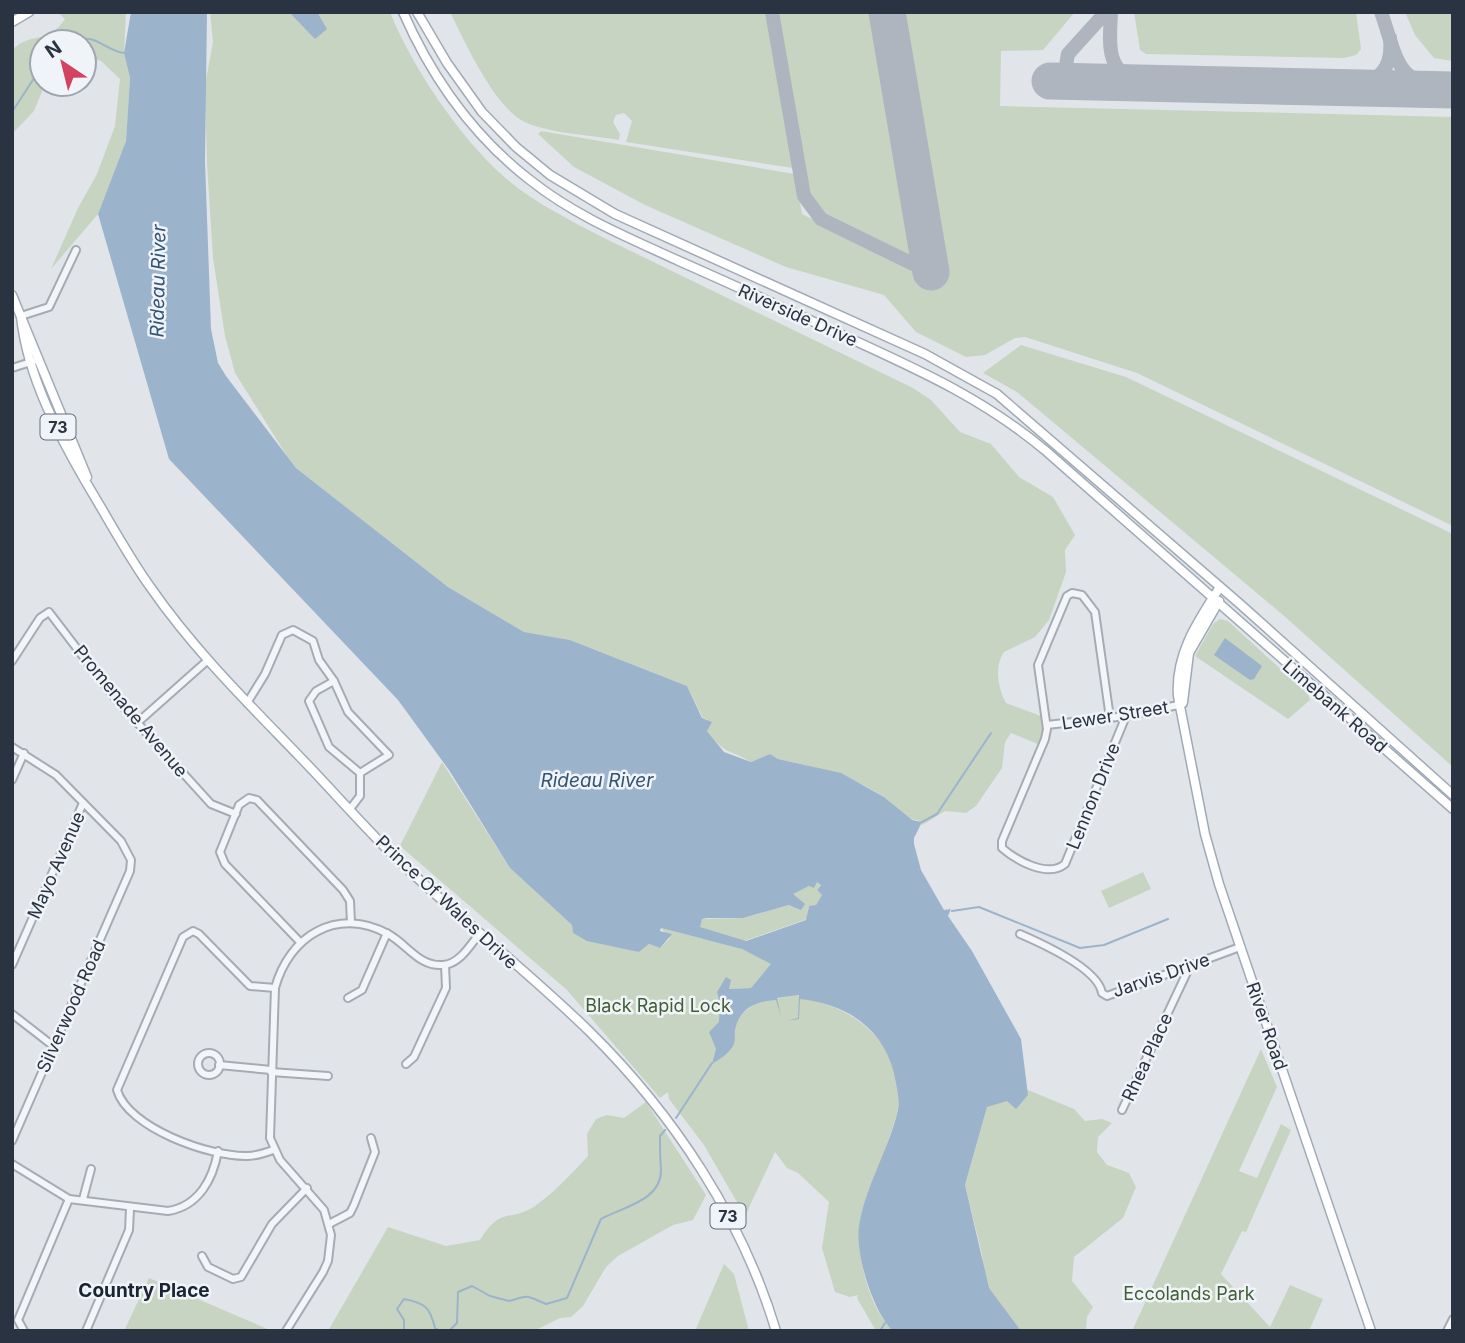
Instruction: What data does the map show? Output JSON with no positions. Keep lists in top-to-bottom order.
{
  "streets": {
    "main road": [
      "Riverside Drive",
      "73",
      "Limebank Road",
      "Prince Of Wales Drive",
      "River Road"
    ],
    "street": [
      "Promenade Avenue",
      "Lewer Street",
      "Lennon Drive",
      "Mayo Avenue",
      "Jarvis Drive",
      "Silverwood Road",
      "Rhea Place"
    ]
  },
  "crossings": [
    ["Riverside Drive", "Limebank Road"],
    ["Riverside Drive", "River Road"],
    ["Limebank Road", "River Road"],
    ["Lewer Street", "Lennon Drive"],
    ["Lewer Street", "River Road"],
    ["Mayo Avenue", "Silverwood Road"],
    ["Jarvis Drive", "River Road"],
    ["Jarvis Drive", "Rhea Place"]
  ],
  "districts": ["Country Place"],
  "water": ["Rideau River"],
  "parks": ["Black Rapid Lock", "Eccolands Park"],
  "north": "top left"
}
